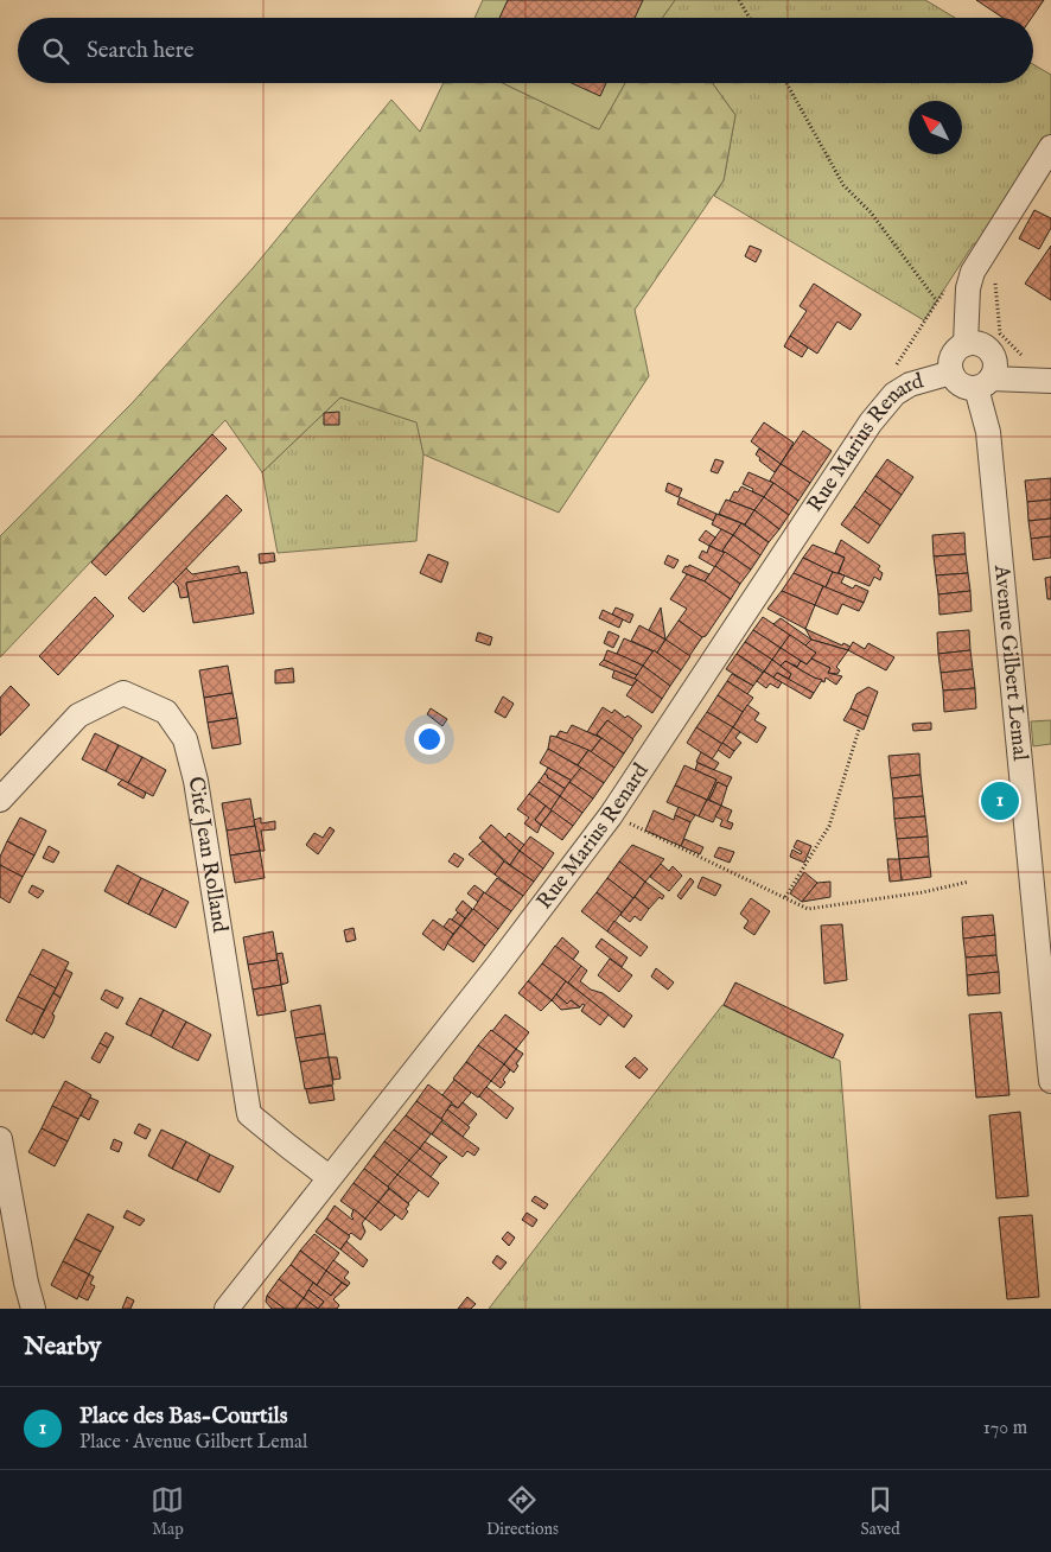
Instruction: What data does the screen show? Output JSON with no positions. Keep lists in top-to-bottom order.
{
  "streets": {
    "street": ["Rue Marius Renard", "Avenue Gilbert Lemal", "Cité Jean Rolland"]
  },
  "crossings": [
    ["Rue Marius Renard", "Avenue Gilbert Lemal"],
    ["Rue Marius Renard", "Cité Jean Rolland"]
  ],
  "north": "top left",
  "page": {
    "search": "Search here",
    "pins": "1",
    "heading": "Nearby",
    "list": [
      {
        "mark": "1",
        "name": "Place des Bas-Courtils",
        "note": "Place · Avenue Gilbert Lemal",
        "value": "170 m"
      }
    ],
    "nav": ["Map", "Directions", "Saved"]
  }
}
